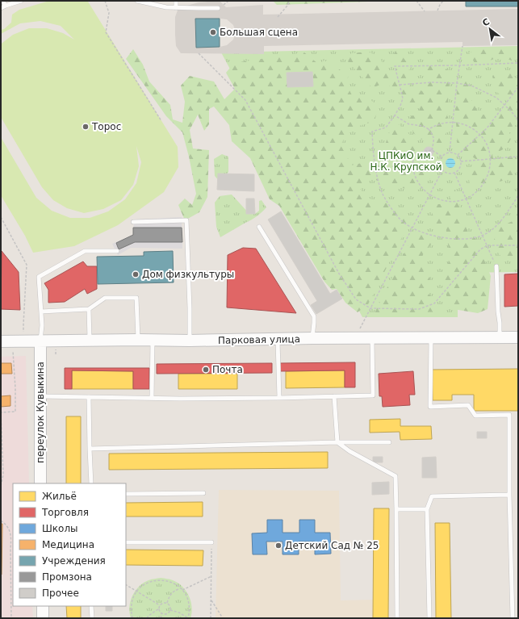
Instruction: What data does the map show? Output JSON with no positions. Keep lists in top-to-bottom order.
{
  "streets": {
    "main road": ["Парковая улица", "переулок Кувыкина"]
  },
  "crossings": [
    ["Парковая улица", "переулок Кувыкина"]
  ],
  "parks": ["ЦПКиО им. Н.К. Крупской"],
  "places": [
    "Большая сцена",
    "Торос",
    "Дом физкультуры",
    "Почта",
    "Детский Сад № 25"
  ],
  "legend": [
    "Жильё",
    "Торговля",
    "Школы",
    "Медицина",
    "Учреждения",
    "Промзона",
    "Прочее"
  ],
  "north": "top left"
}
